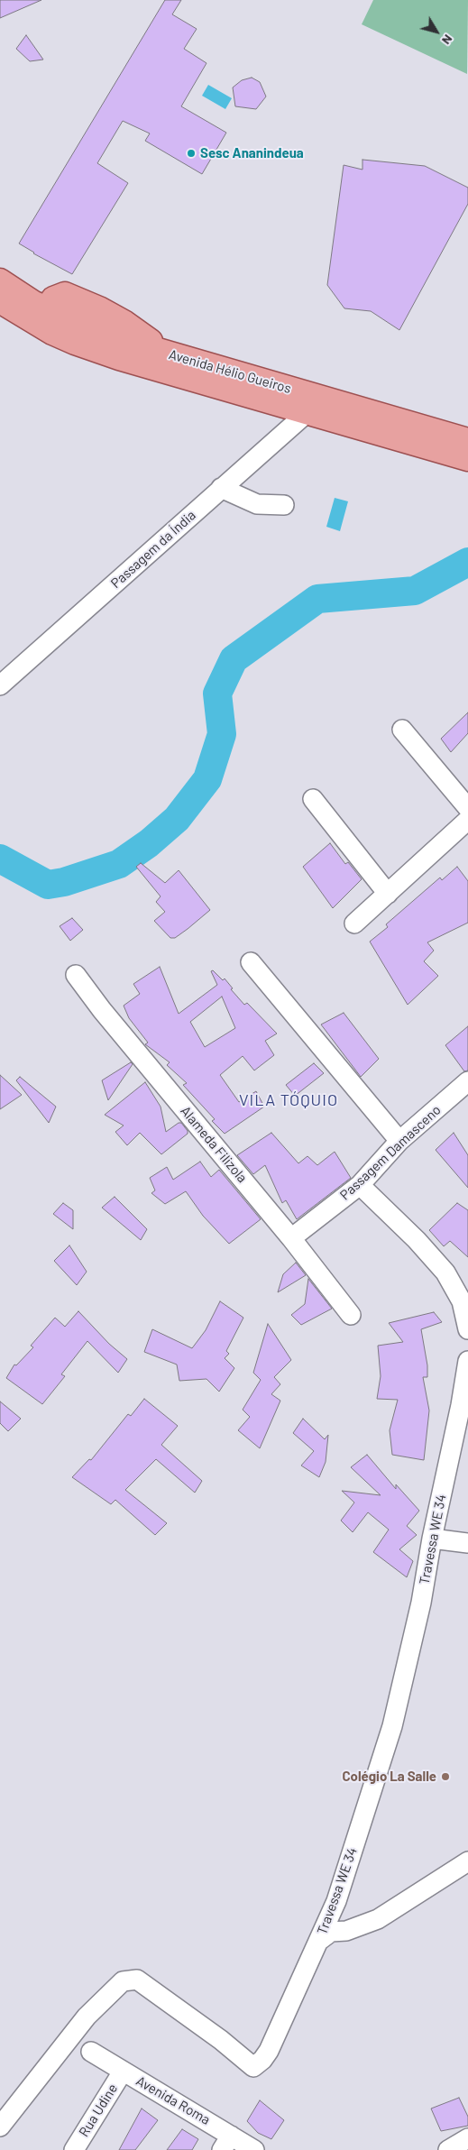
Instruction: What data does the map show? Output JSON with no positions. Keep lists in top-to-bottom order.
{
  "streets": {
    "main road": ["Avenida Hélio Gueiros"],
    "street": [
      "Passagem da Índia",
      "Alameda Filizola",
      "Passagem Damasceno",
      "Travessa WE 34",
      "Avenida Roma",
      "Rua Udine"
    ]
  },
  "crossings": [
    ["Avenida Hélio Gueiros", "Passagem da Índia"],
    ["Alameda Filizola", "Passagem Damasceno"],
    ["Avenida Roma", "Rua Udine"]
  ],
  "districts": ["VILA TÓQUIO"],
  "places": ["Sesc Ananindeua", "Colégio La Salle"],
  "north": "bottom right"
}
